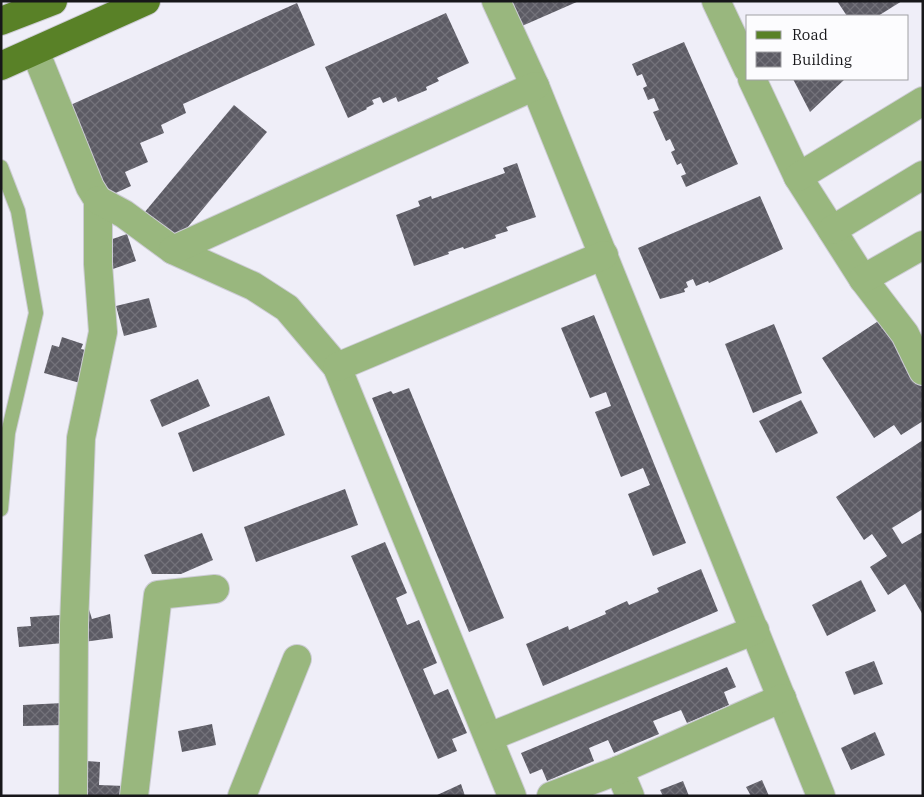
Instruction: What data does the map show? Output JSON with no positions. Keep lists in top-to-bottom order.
{
  "legend": ["Road", "Building"]
}
